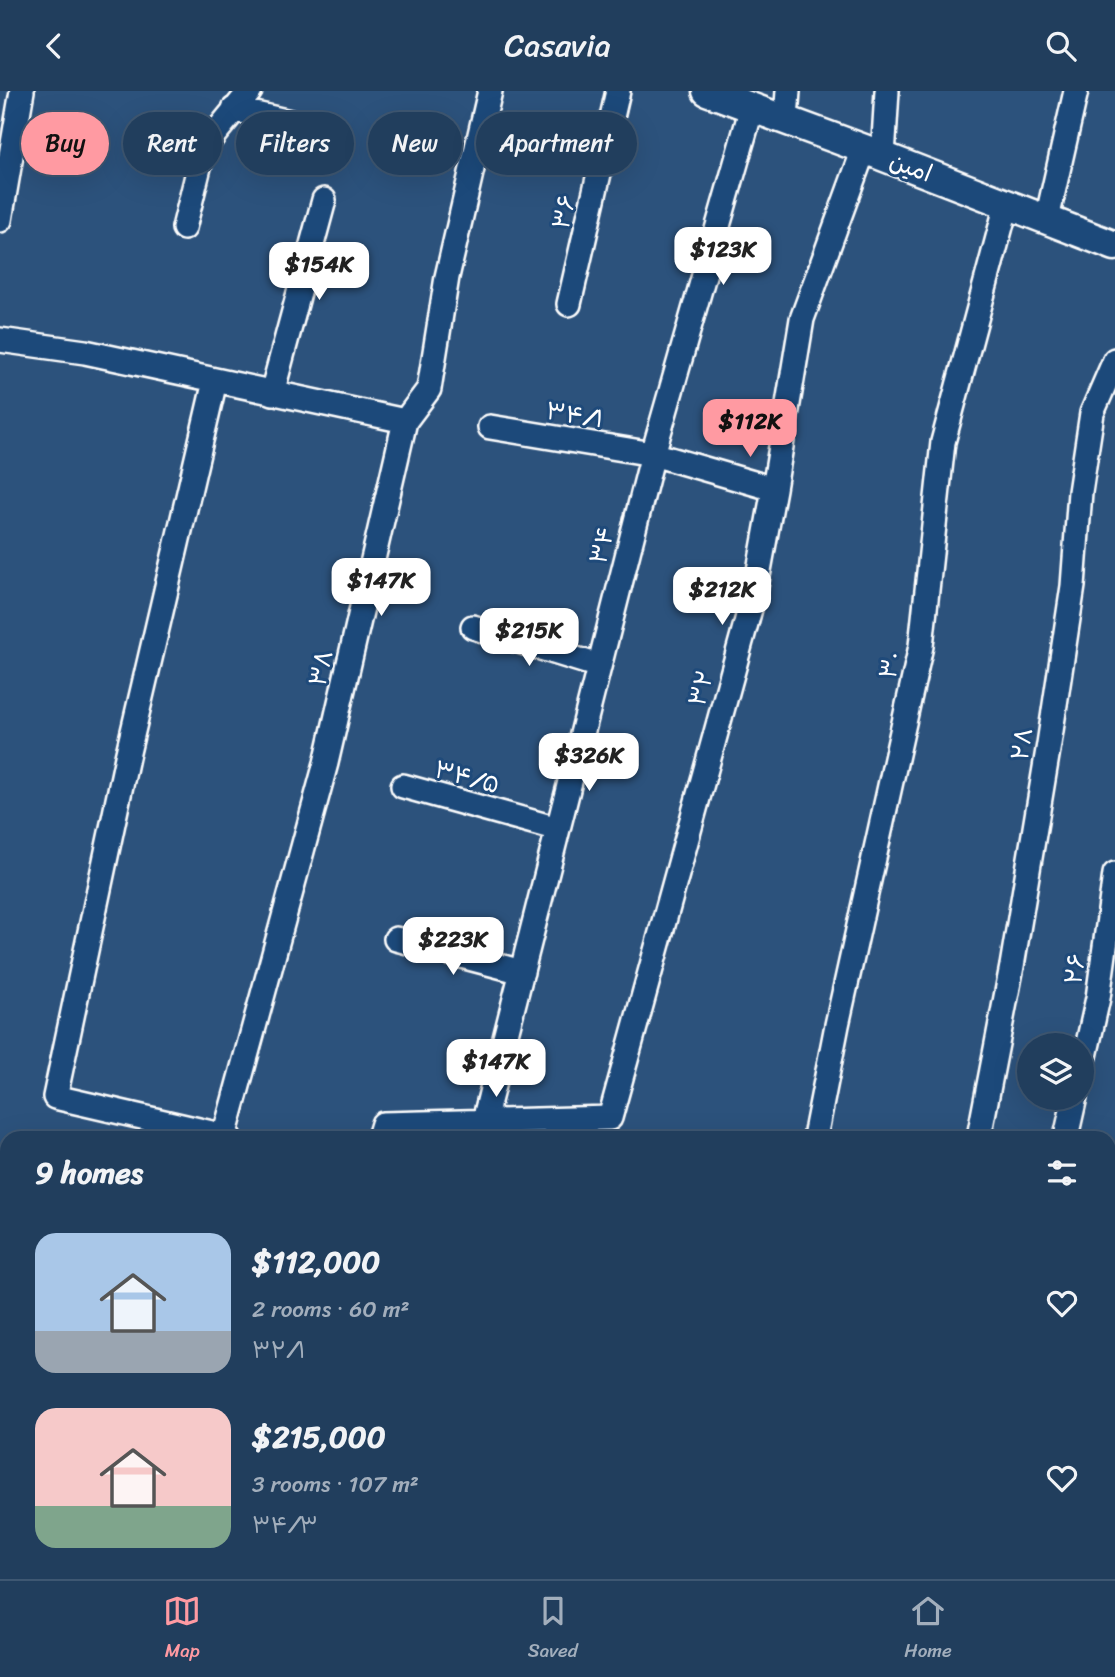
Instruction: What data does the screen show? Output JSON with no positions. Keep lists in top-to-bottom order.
{
  "streets": {
    "street": [
      "امین",
      "۳۶",
      "۳۴/۱",
      "۳۴",
      "۳۰",
      "۳۸",
      "۳۲",
      "۲۸",
      "۳۴/۵",
      "۲۶"
    ]
  },
  "crossings": [
    ["امین", "۳۴"],
    ["امین", "۳۰"],
    ["امین", "۳۲"],
    ["۳۴/۱", "۳۴"],
    ["۳۴/۱", "۳۲"],
    ["۳۴", "۳۴/۵"]
  ],
  "page": {
    "header": "Casavia",
    "chip": [
      "Buy",
      "Rent",
      "Filters",
      "New",
      "Apartment"
    ],
    "price": [
      "$123K",
      "$154K",
      "$112K",
      "$147K",
      "$212K",
      "$215K",
      "$326K",
      "$223K",
      "$147K"
    ],
    "heading": "9 homes",
    "list": [
      {
        "name": "$112,000",
        "note": "2 rooms · 60 m² · ۳۲/۱"
      },
      {
        "name": "$215,000",
        "note": "3 rooms · 107 m² · ۳۴/۳"
      }
    ],
    "tabs": ["Map", "Saved", "Home"]
  }
}
